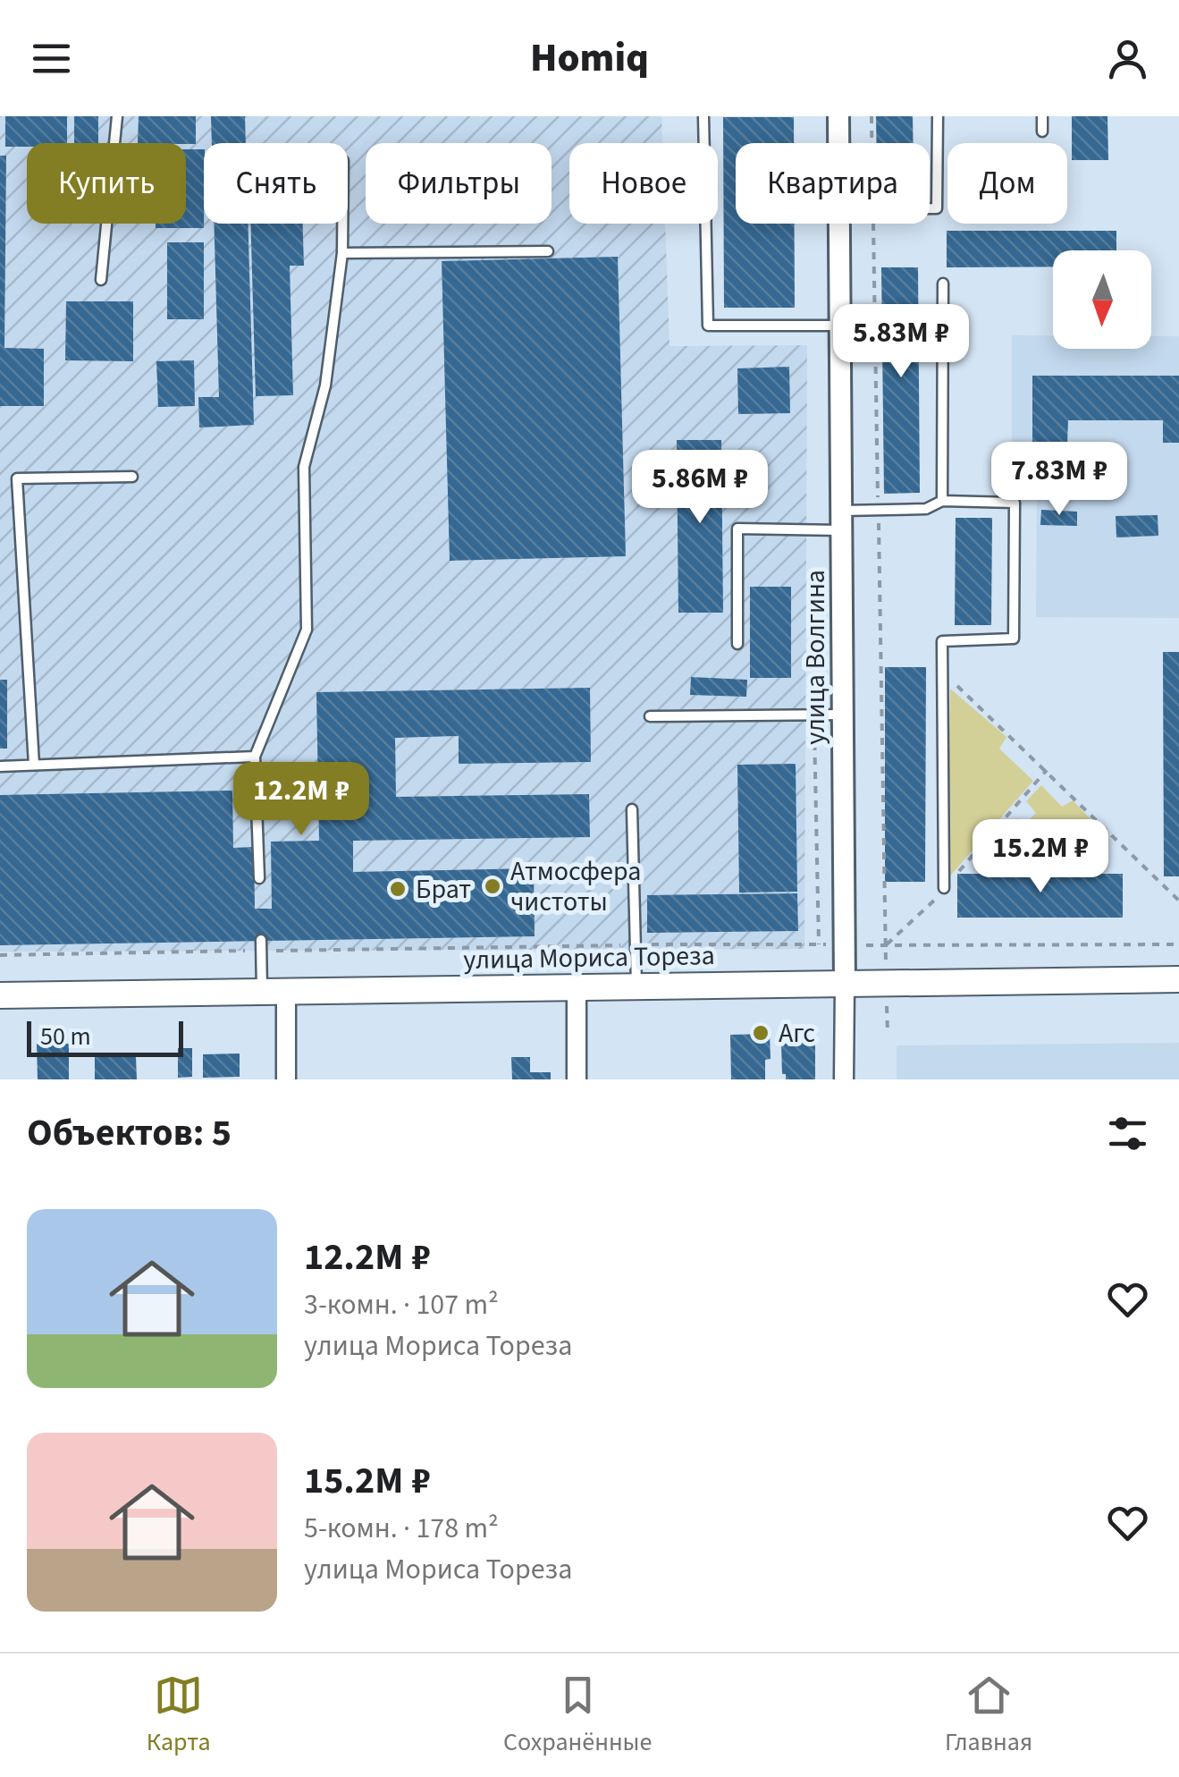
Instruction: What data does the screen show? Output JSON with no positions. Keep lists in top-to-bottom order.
{
  "streets": {
    "main road": ["улица Мориса Тореза"],
    "street": ["улица Волгина"]
  },
  "crossings": [
    ["улица Волгина", "улица Мориса Тореза"]
  ],
  "places": ["Атмосфера чистоты", "Брат", "Агс"],
  "scale_bar": "50 m",
  "north": "bottom",
  "page": {
    "header": "Homiq",
    "chip": [
      "Купить",
      "Снять",
      "Фильтры",
      "Новое",
      "Квартира",
      "Дом"
    ],
    "price": [
      "5.83M ₽",
      "7.83M ₽",
      "5.86M ₽",
      "12.2M ₽",
      "15.2M ₽"
    ],
    "scale": "50 m",
    "heading": "Объектов: 5",
    "list": [
      {
        "name": "12.2M ₽",
        "note": "3-комн. · 107 m² · улица Мориса Тореза"
      },
      {
        "name": "15.2M ₽",
        "note": "5-комн. · 178 m² · улица Мориса Тореза"
      }
    ],
    "tabs": ["Карта", "Сохранённые", "Главная"]
  }
}
